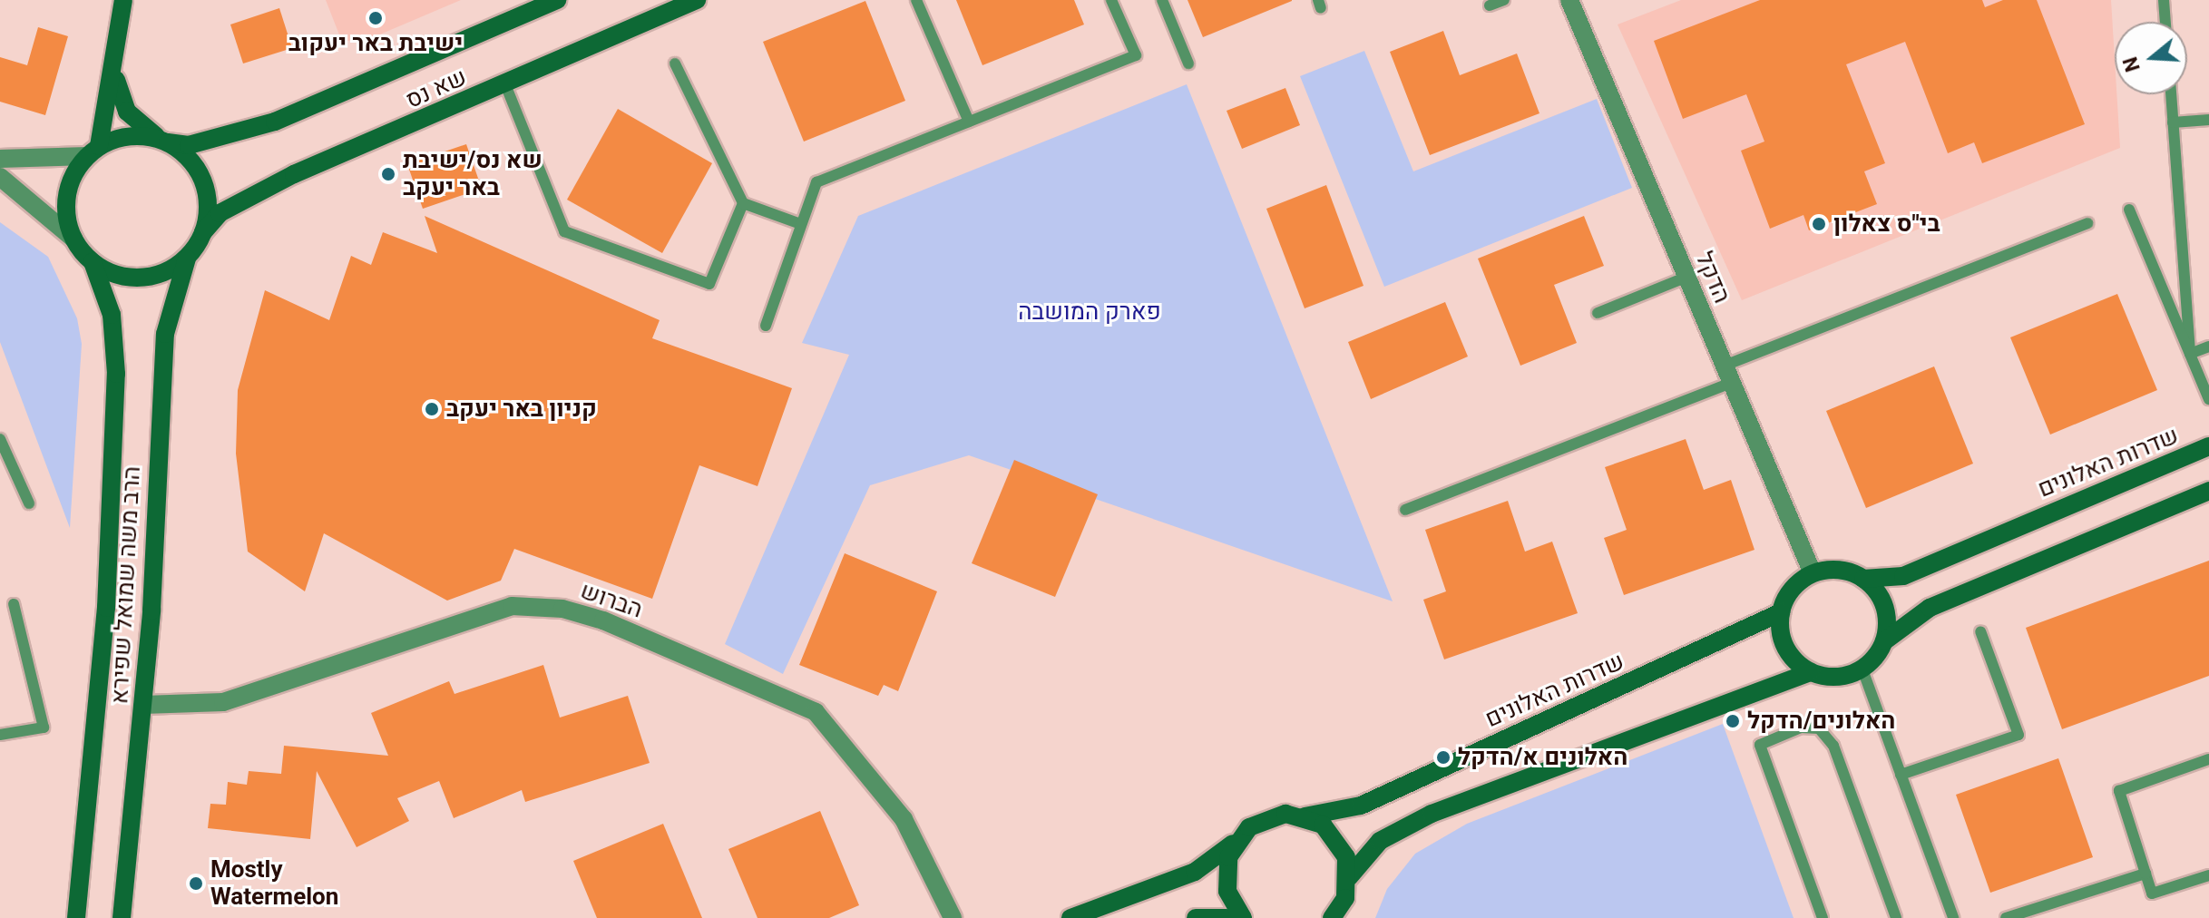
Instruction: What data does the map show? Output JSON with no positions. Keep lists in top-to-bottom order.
{
  "streets": {
    "main road": ["שא נס", "שדרות האלונים", "הרב משה שמואל שפירא"],
    "street": ["הדקל", "הברוש"]
  },
  "crossings": [
    ["שא נס", "הרב משה שמואל שפירא"],
    ["הדקל", "שדרות האלונים"],
    ["הרב משה שמואל שפירא", "הברוש"]
  ],
  "parks": ["פארק המושבה"],
  "places": [
    "ישיבת באר יעקוב",
    "שא נס/ישיבת באר יעקב",
    "בי\"ס צאלון",
    "קניון באר יעקב",
    "האלונים/הדקל",
    "האלונים א/הדקל",
    "Mostly Watermelon"
  ],
  "north": "left"
}
